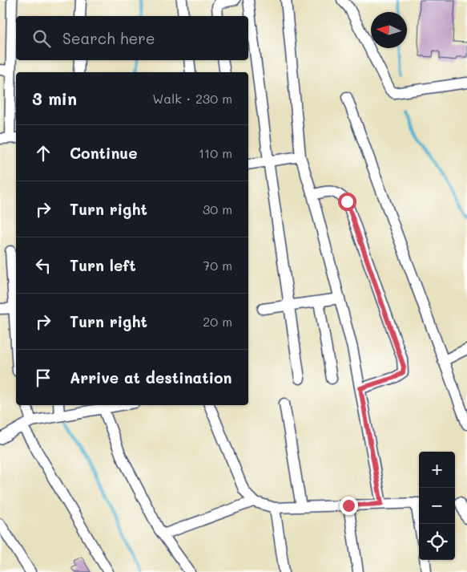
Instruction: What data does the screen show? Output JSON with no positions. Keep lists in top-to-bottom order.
{
  "north": "left",
  "page": {
    "search": "Search here",
    "heading": ["3 min", "Walk · 230 m"],
    "list": [
      ["Continue", "110 m"],
      ["Turn right", "30 m"],
      ["Turn left", "70 m"],
      ["Turn right", "20 m"],
      "Arrive at destination"
    ],
    "map_buttons": ["+", "−"]
  }
}
